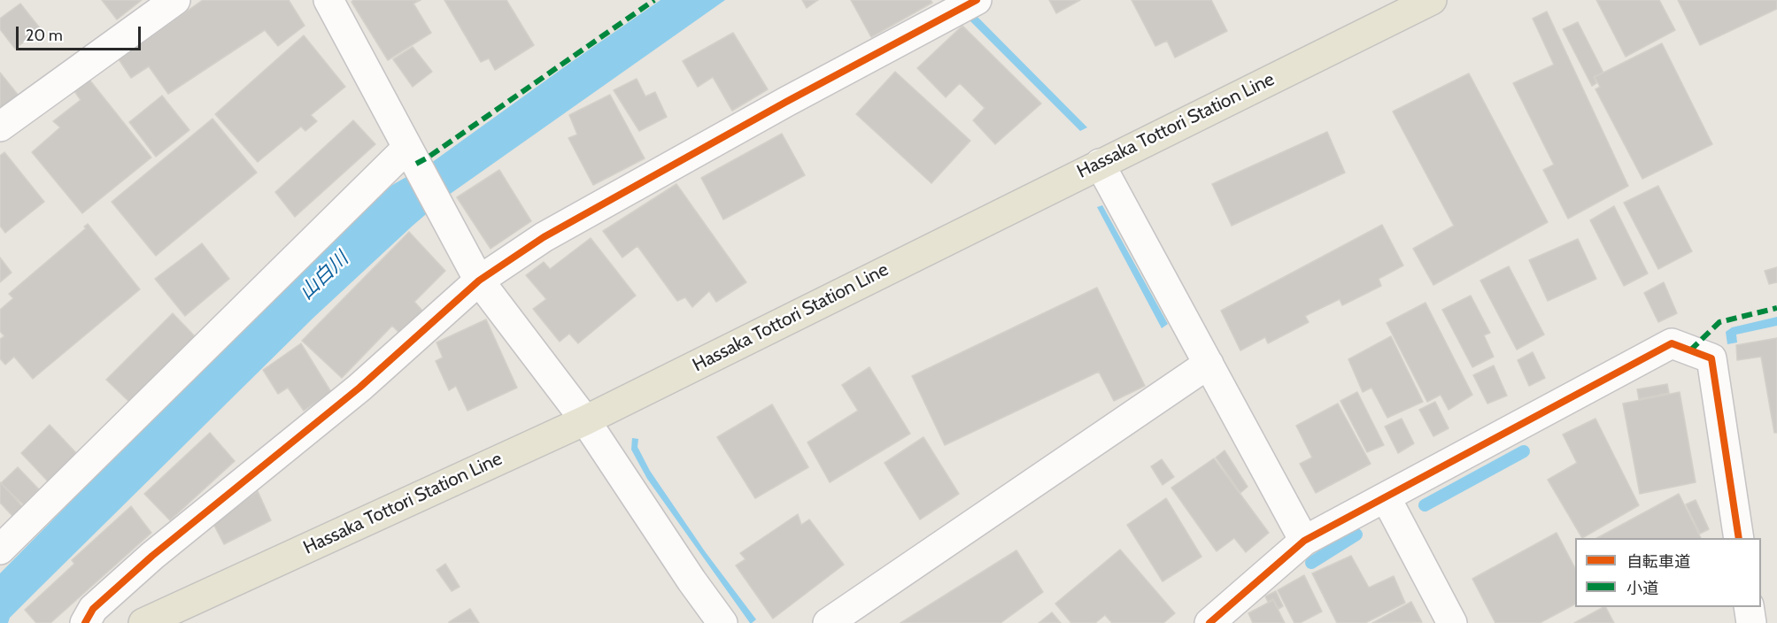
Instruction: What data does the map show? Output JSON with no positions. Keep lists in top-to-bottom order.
{
  "streets": {
    "main road": ["Hassaka Tottori Station Line"]
  },
  "water": ["山白川"],
  "legend": ["自転車道", "小道"],
  "scale_bar": "20 m"
}
